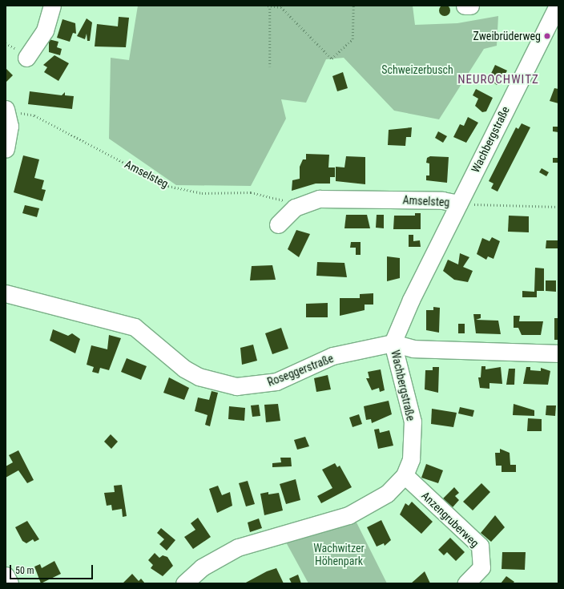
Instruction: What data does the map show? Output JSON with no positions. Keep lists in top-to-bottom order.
{
  "streets": {
    "street": [
      "Wachbergstraße",
      "Amselsteg",
      "Roseggerstraße",
      "Anzengruberweg"
    ]
  },
  "crossings": [
    ["Wachbergstraße", "Amselsteg"],
    ["Wachbergstraße", "Roseggerstraße"],
    ["Wachbergstraße", "Anzengruberweg"]
  ],
  "districts": ["NEUROCHWITZ"],
  "parks": ["Schweizerbusch", "Wachwitzer Höhenpark"],
  "places": ["Zweibrüderweg"],
  "scale_bar": "50 m"
}
